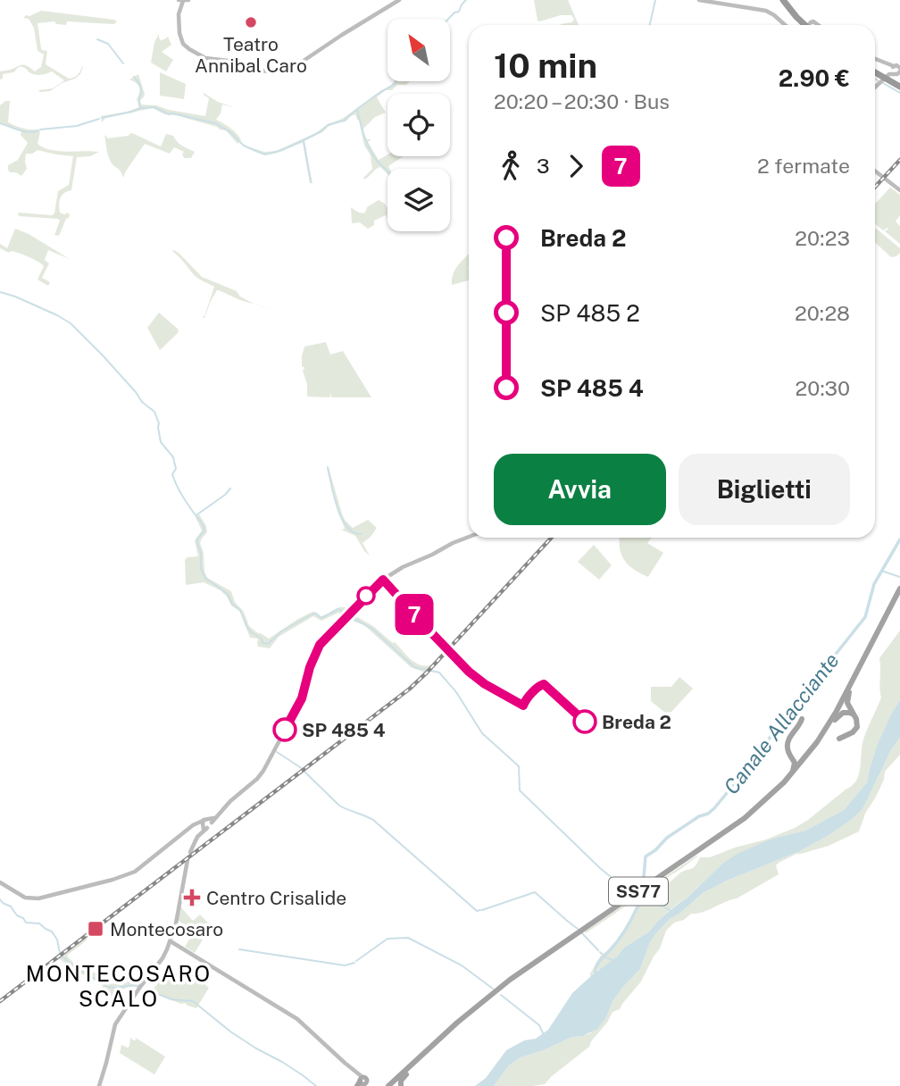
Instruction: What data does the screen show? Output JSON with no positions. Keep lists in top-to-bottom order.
{
  "streets": {
    "highway": ["SS77"]
  },
  "districts": ["MONTECOSARO SCALO"],
  "water": ["Canale Allacciante"],
  "places": {
    "other": ["Teatro Annibal Caro", "Breda 2", "SP 485 4"],
    "health": ["Centro Crisalide"],
    "transit": ["Montecosaro"]
  },
  "lines": ["bus line 7"],
  "north": "top left",
  "page": {
    "on_map": "7",
    "heading": ["10 min", "20:20 – 20:30 · Bus", "2.90 €"],
    "legs": ["3", "7", "2 fermate"],
    "list": [
      {
        "name": "Breda 2",
        "value": "20:23"
      },
      {
        "name": "SP 485 2",
        "value": "20:28"
      },
      {
        "name": "SP 485 4",
        "value": "20:30"
      }
    ],
    "buttons": ["Avvia", "Biglietti"]
  }
}
